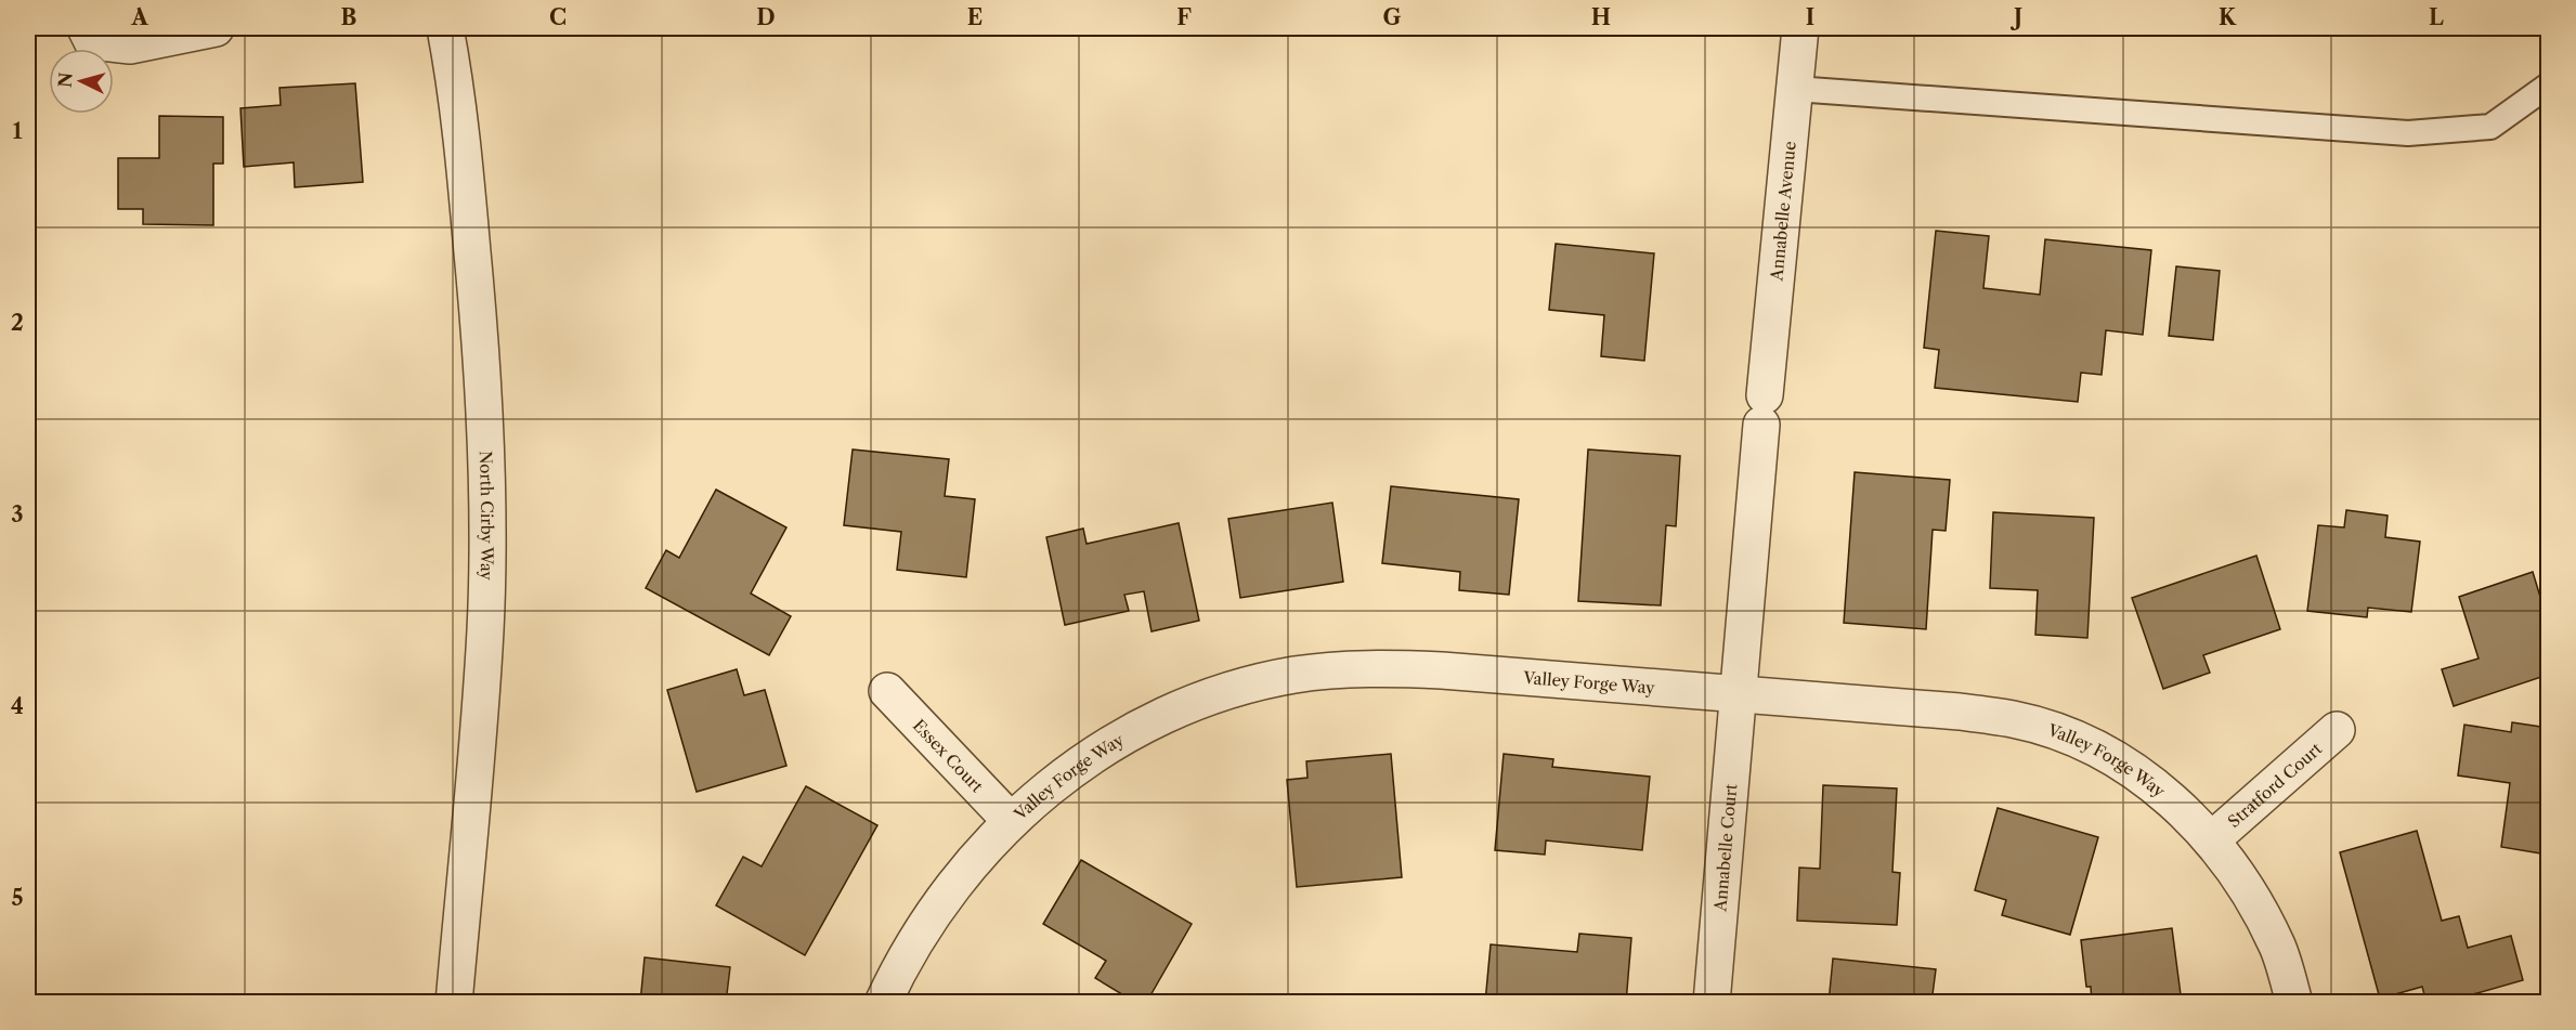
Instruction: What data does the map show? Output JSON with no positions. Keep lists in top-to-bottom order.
{
  "streets": {
    "street": [
      "Annabelle Avenue",
      "North Cirby Way",
      "Valley Forge Way",
      "Essex Court",
      "Stratford Court",
      "Annabelle Court"
    ]
  },
  "crossings": [
    ["Annabelle Avenue", "Valley Forge Way"],
    ["Annabelle Avenue", "Annabelle Court"],
    ["Valley Forge Way", "Essex Court"],
    ["Valley Forge Way", "Stratford Court"],
    ["Valley Forge Way", "Annabelle Court"]
  ],
  "north": "left",
  "grid": {
    "columns": [
      "A",
      "B",
      "C",
      "D",
      "E",
      "F",
      "G",
      "H",
      "I",
      "J",
      "K",
      "L"
    ],
    "rows": [
      "1",
      "2",
      "3",
      "4",
      "5"
    ]
  }
}
